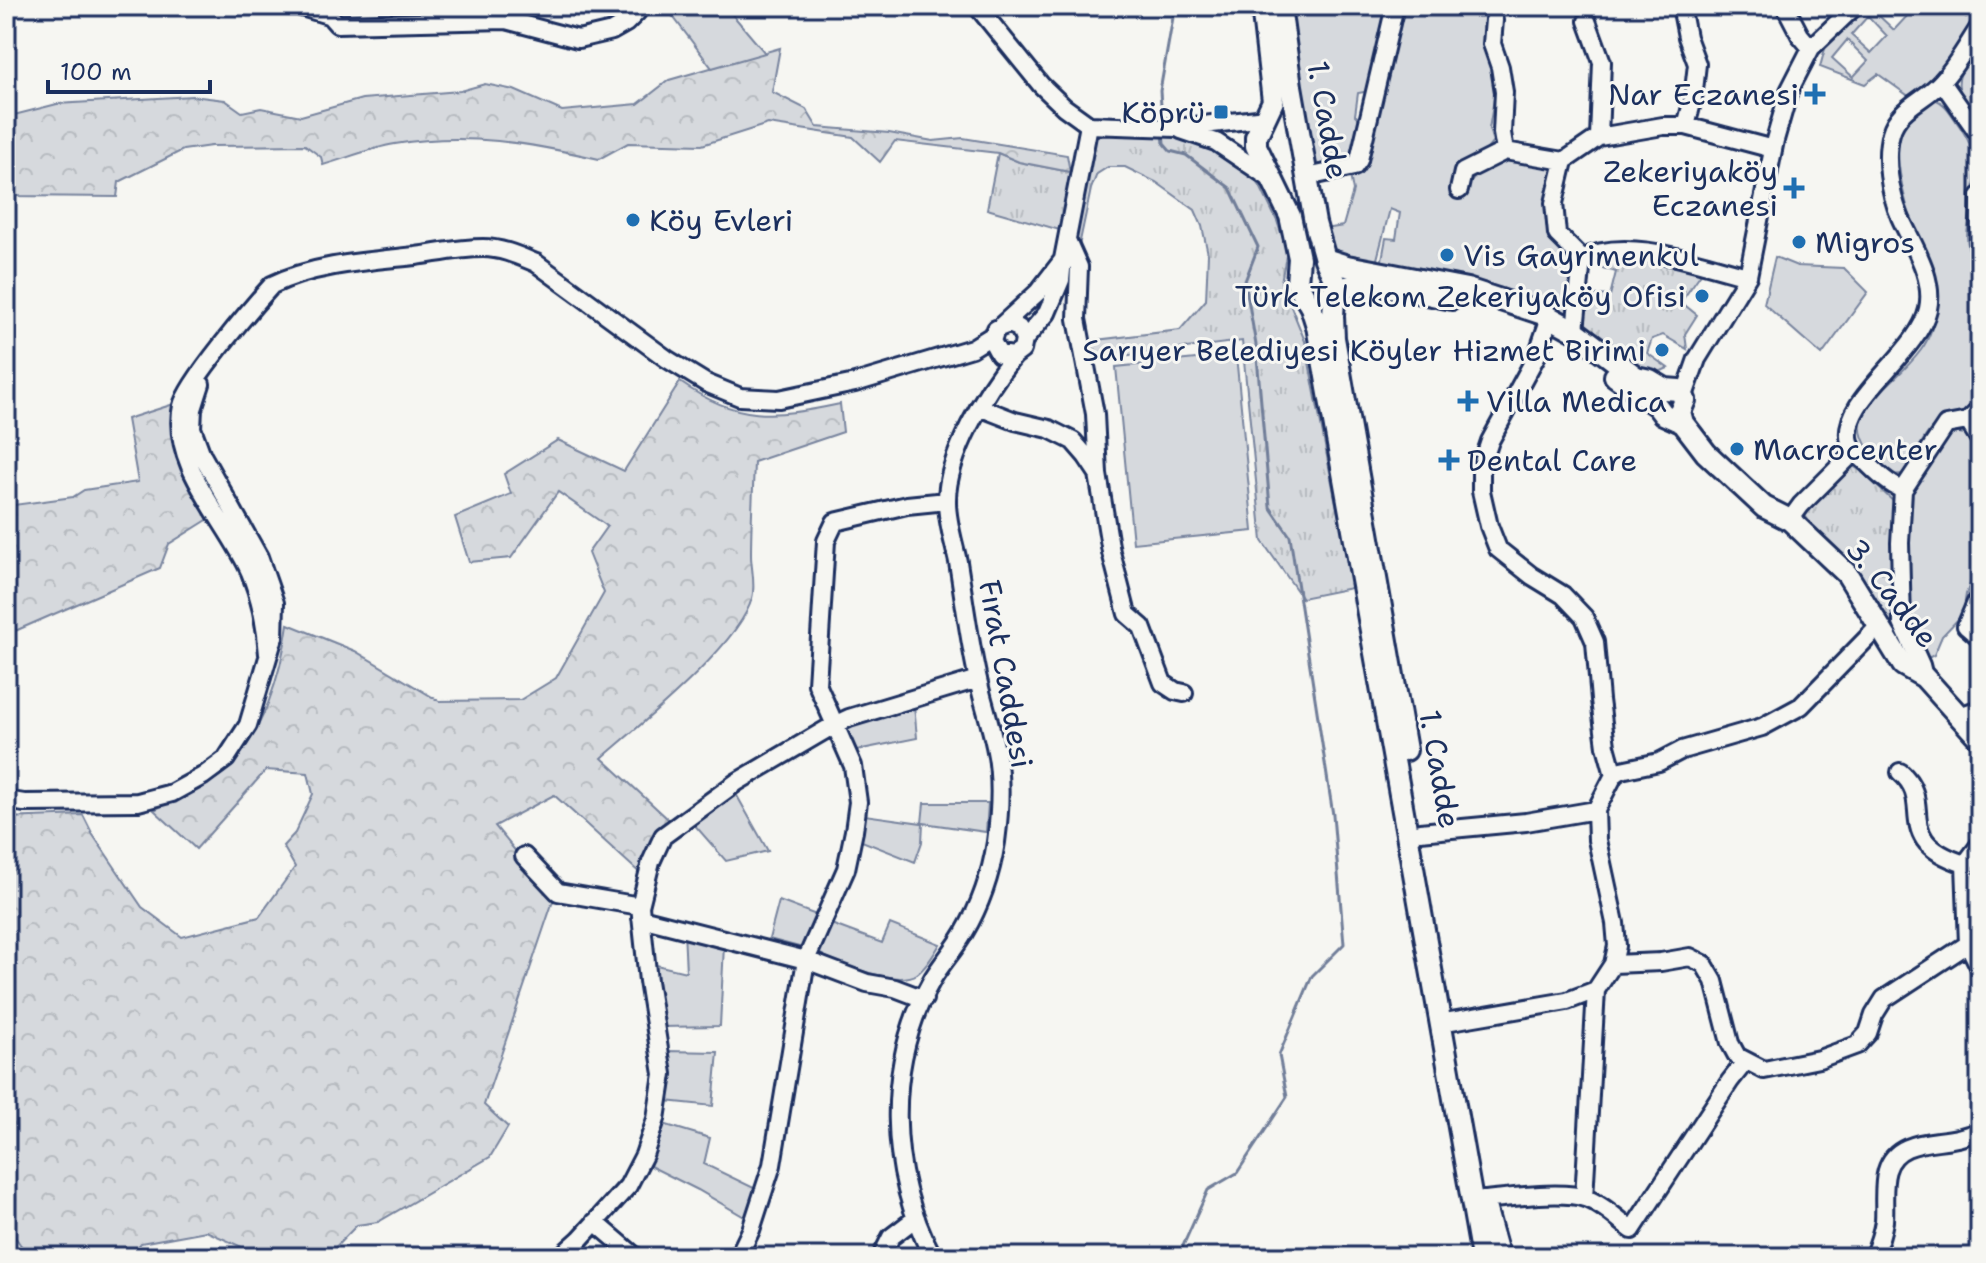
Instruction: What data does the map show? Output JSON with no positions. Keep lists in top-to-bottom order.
{
  "streets": {
    "main road": ["1. Cadde", "3. Cadde"],
    "street": ["Fırat Caddesi"]
  },
  "crossings": [
    ["1. Cadde", "3. Cadde"]
  ],
  "places": {
    "health": [
      "Nar Eczanesi",
      "Zekeriyaköy Eczanesi",
      "Villa Medica",
      "Dental Care"
    ],
    "transit": ["Köprü"],
    "other": [
      "Köy Evleri",
      "Migros",
      "Vis Gayrimenkul",
      "Türk Telekom Zekeriyaköy Ofisi",
      "Sarıyer Belediyesi Köyler Hizmet Birimi",
      "Macrocenter"
    ]
  },
  "scale_bar": "100 m"
}
